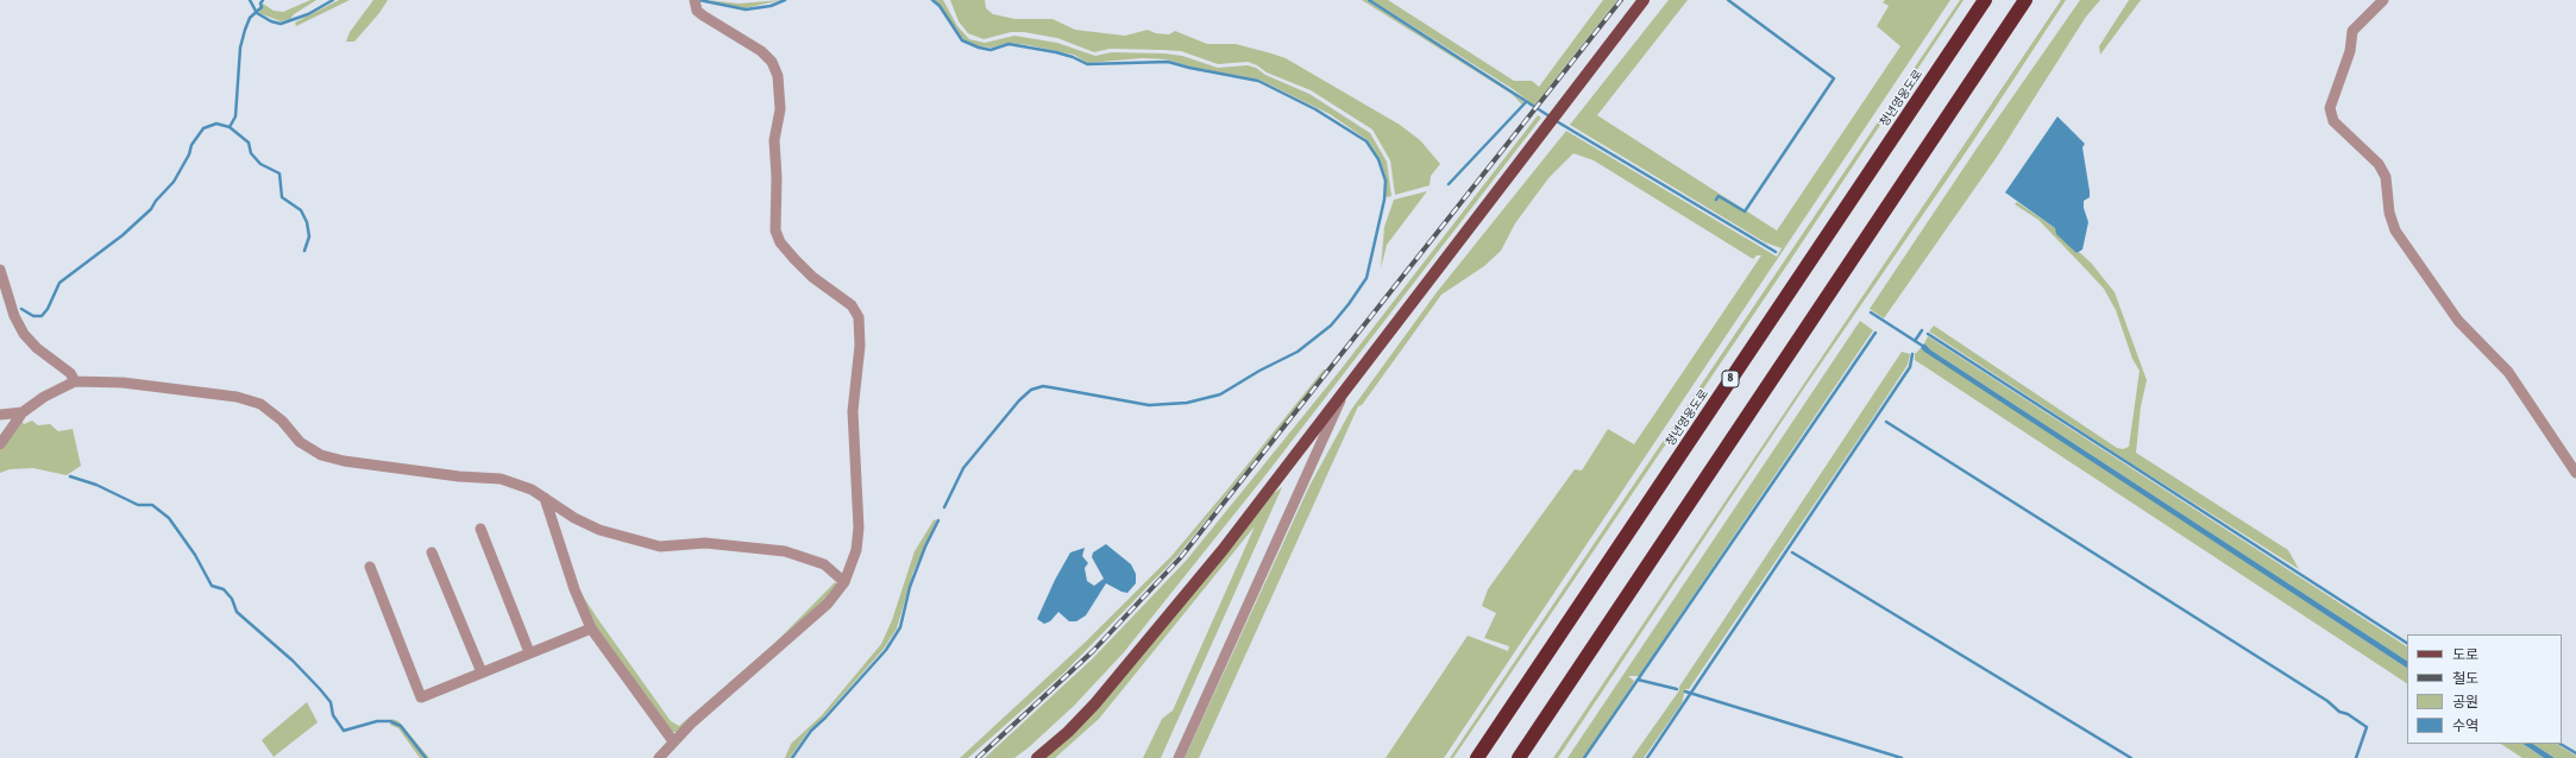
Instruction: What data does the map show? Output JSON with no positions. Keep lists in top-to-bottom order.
{
  "streets": {
    "highway": ["청년영웅도로", "8"]
  },
  "legend": [
    "도로",
    "철도",
    "공원",
    "수역"
  ]
}
